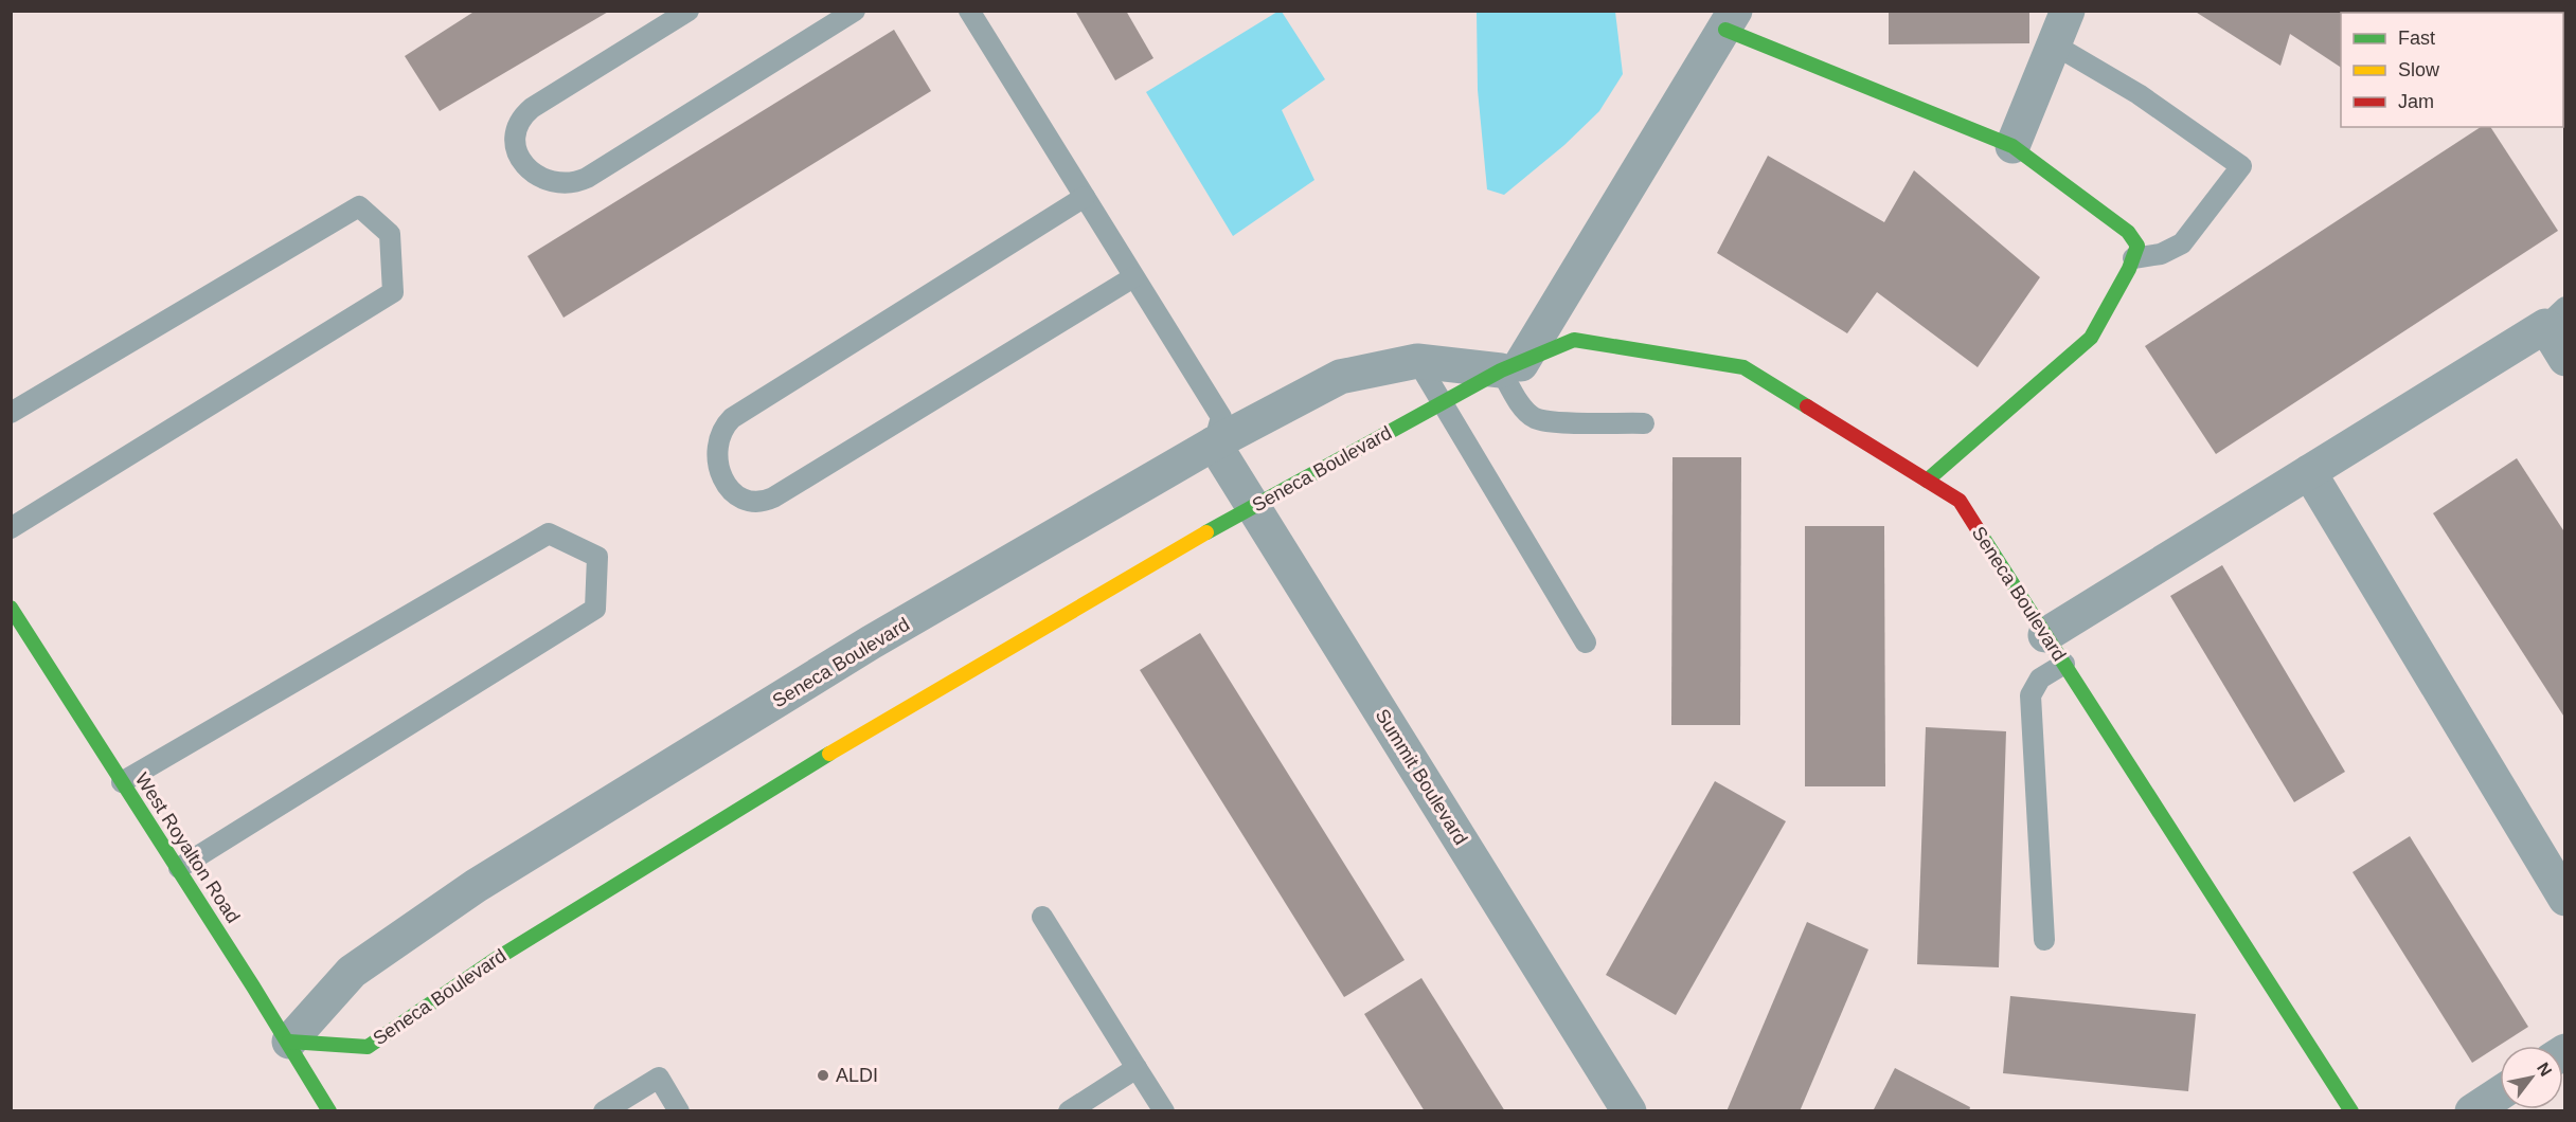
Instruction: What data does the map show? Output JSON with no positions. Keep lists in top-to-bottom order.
{
  "streets": {
    "street": ["Seneca Boulevard", "Summit Boulevard", "West Royalton Road"]
  },
  "crossings": [
    ["Seneca Boulevard", "Summit Boulevard"],
    ["Seneca Boulevard", "West Royalton Road"]
  ],
  "places": ["ALDI"],
  "legend": ["Fast", "Slow", "Jam"],
  "north": "top right"
}
